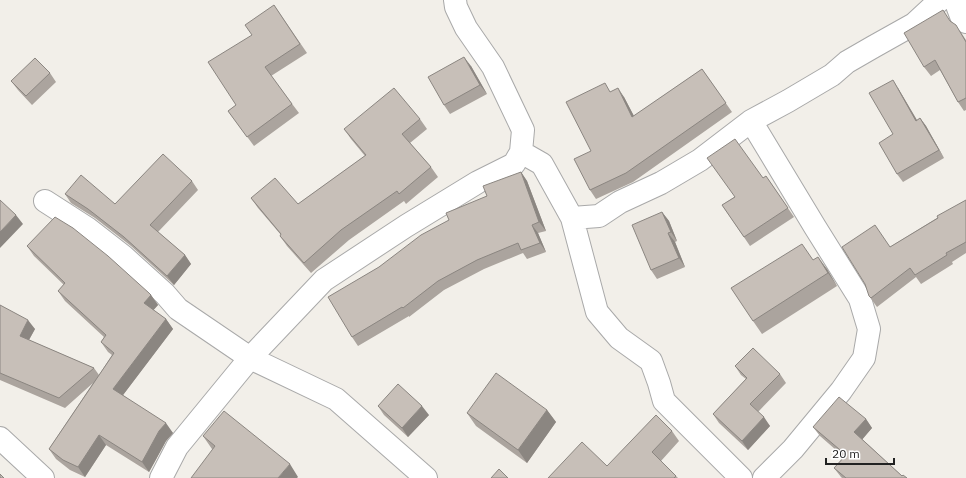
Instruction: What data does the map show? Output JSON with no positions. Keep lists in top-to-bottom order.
{
  "scale_bar": "20 m"
}
